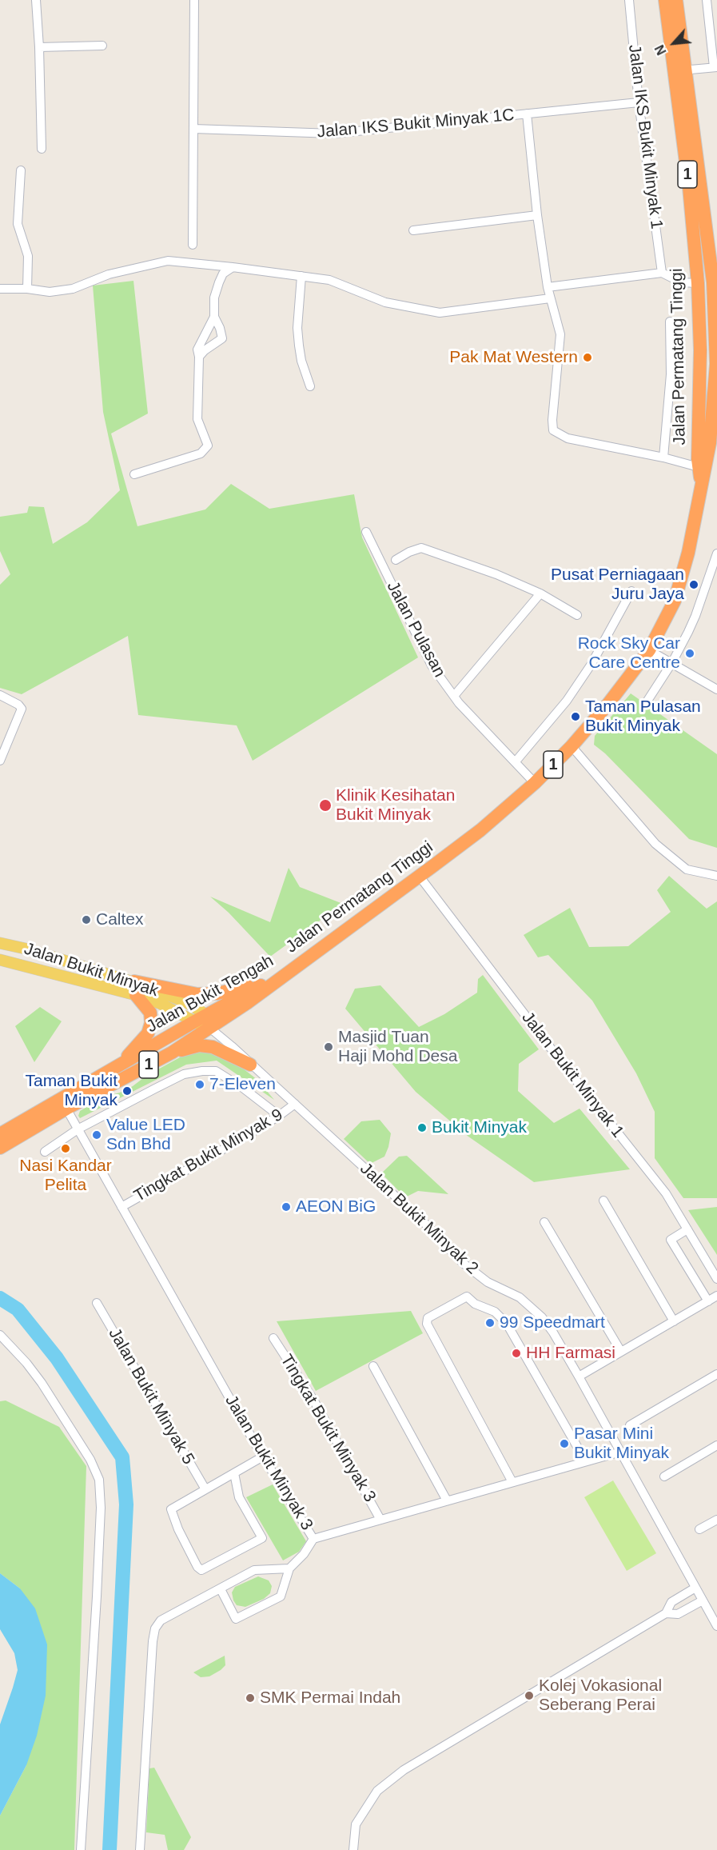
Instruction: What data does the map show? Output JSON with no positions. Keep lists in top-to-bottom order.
{
  "streets": {
    "highway": ["1", "Jalan Permatang Tinggi", "Jalan Bukit Tengah"],
    "main road": ["Jalan Bukit Minyak"],
    "street": [
      "Jalan IKS Bukit Minyak 1C",
      "Jalan IKS Bukit Minyak 1",
      "Jalan Pulasan",
      "Jalan Bukit Minyak 1",
      "Tingkat Bukit Minyak 9",
      "Jalan Bukit Minyak 2",
      "Jalan Bukit Minyak 5",
      "Tingkat Bukit Minyak 3",
      "Jalan Bukit Minyak 3"
    ]
  },
  "crossings": [
    ["Jalan IKS Bukit Minyak 1C", "Jalan IKS Bukit Minyak 1"],
    ["Jalan Permatang Tinggi", "Jalan Pulasan"],
    ["Jalan Permatang Tinggi", "Jalan Bukit Tengah"],
    ["Jalan Permatang Tinggi", "Jalan Bukit Minyak 1"],
    ["Jalan Bukit Minyak", "Jalan Bukit Tengah"],
    ["Jalan Bukit Minyak", "Jalan Bukit Minyak 2"],
    ["Jalan Bukit Tengah", "Jalan Bukit Minyak 2"],
    ["Jalan Bukit Tengah", "Jalan Bukit Minyak 3"],
    ["Tingkat Bukit Minyak 9", "Jalan Bukit Minyak 2"],
    ["Tingkat Bukit Minyak 9", "Jalan Bukit Minyak 3"],
    ["Jalan Bukit Minyak 2", "Jalan Bukit Minyak 3"],
    ["Tingkat Bukit Minyak 3", "Jalan Bukit Minyak 3"]
  ],
  "places": [
    "Pak Mat Western",
    "Pusat Perniagaan Juru Jaya",
    "Rock Sky Car Care Centre",
    "Taman Pulasan Bukit Minyak",
    "Klinik Kesihatan Bukit Minyak",
    "Caltex",
    "Masjid Tuan Haji Mohd Desa",
    "7-Eleven",
    "Taman Bukit Minyak",
    "Bukit Minyak",
    "Value LED Sdn Bhd",
    "Nasi Kandar Pelita",
    "AEON BiG",
    "99 Speedmart",
    "HH Farmasi",
    "Pasar Mini Bukit Minyak",
    "Kolej Vokasional Seberang Perai",
    "SMK Permai Indah"
  ],
  "north": "bottom left"
}
